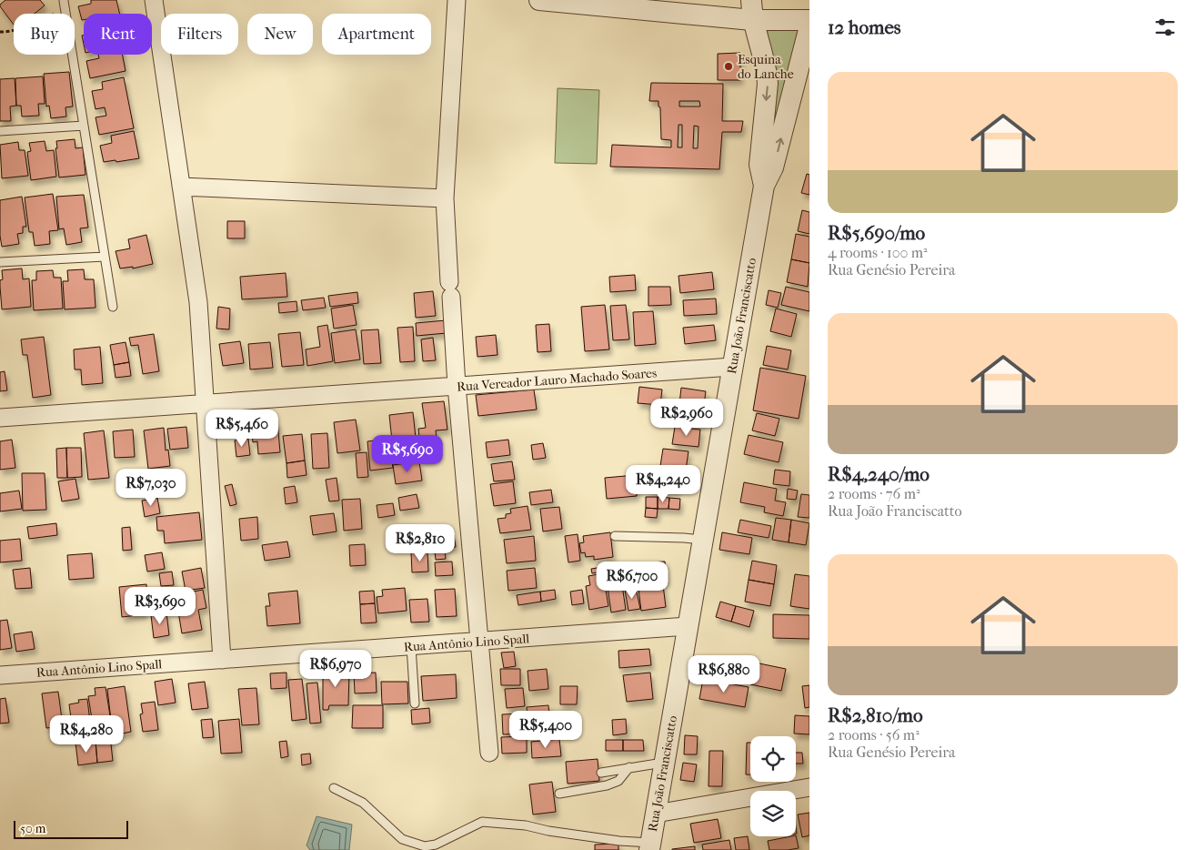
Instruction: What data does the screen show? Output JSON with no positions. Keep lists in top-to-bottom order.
{
  "streets": {
    "street": ["Rua João Franciscatto", "Rua Vereador Lauro Machado Soares", "Rua Antônio Lino Spall"]
  },
  "crossings": [
    ["Rua João Franciscatto", "Rua Vereador Lauro Machado Soares"],
    ["Rua João Franciscatto", "Rua Antônio Lino Spall"]
  ],
  "places": ["Esquina do Lanche"],
  "scale_bar": "50 m",
  "page": {
    "heading": "12 homes",
    "chip": [
      "Buy",
      "Rent",
      "Filters",
      "New",
      "Apartment"
    ],
    "list": [
      {
        "name": "R$5,690/mo",
        "note": "4 rooms · 100 m² · Rua Genésio Pereira"
      },
      {
        "name": "R$4,240/mo",
        "note": "2 rooms · 76 m² · Rua João Franciscatto"
      },
      {
        "name": "R$2,810/mo",
        "note": "2 rooms · 56 m² · Rua Genésio Pereira"
      }
    ],
    "price": [
      "R$2,960",
      "R$5,460",
      "R$5,690",
      "R$4,240",
      "R$7,030",
      "R$2,810",
      "R$6,700",
      "R$3,690",
      "R$6,970",
      "R$6,880",
      "R$5,400",
      "R$4,280"
    ],
    "scale": "50 m"
  }
}
